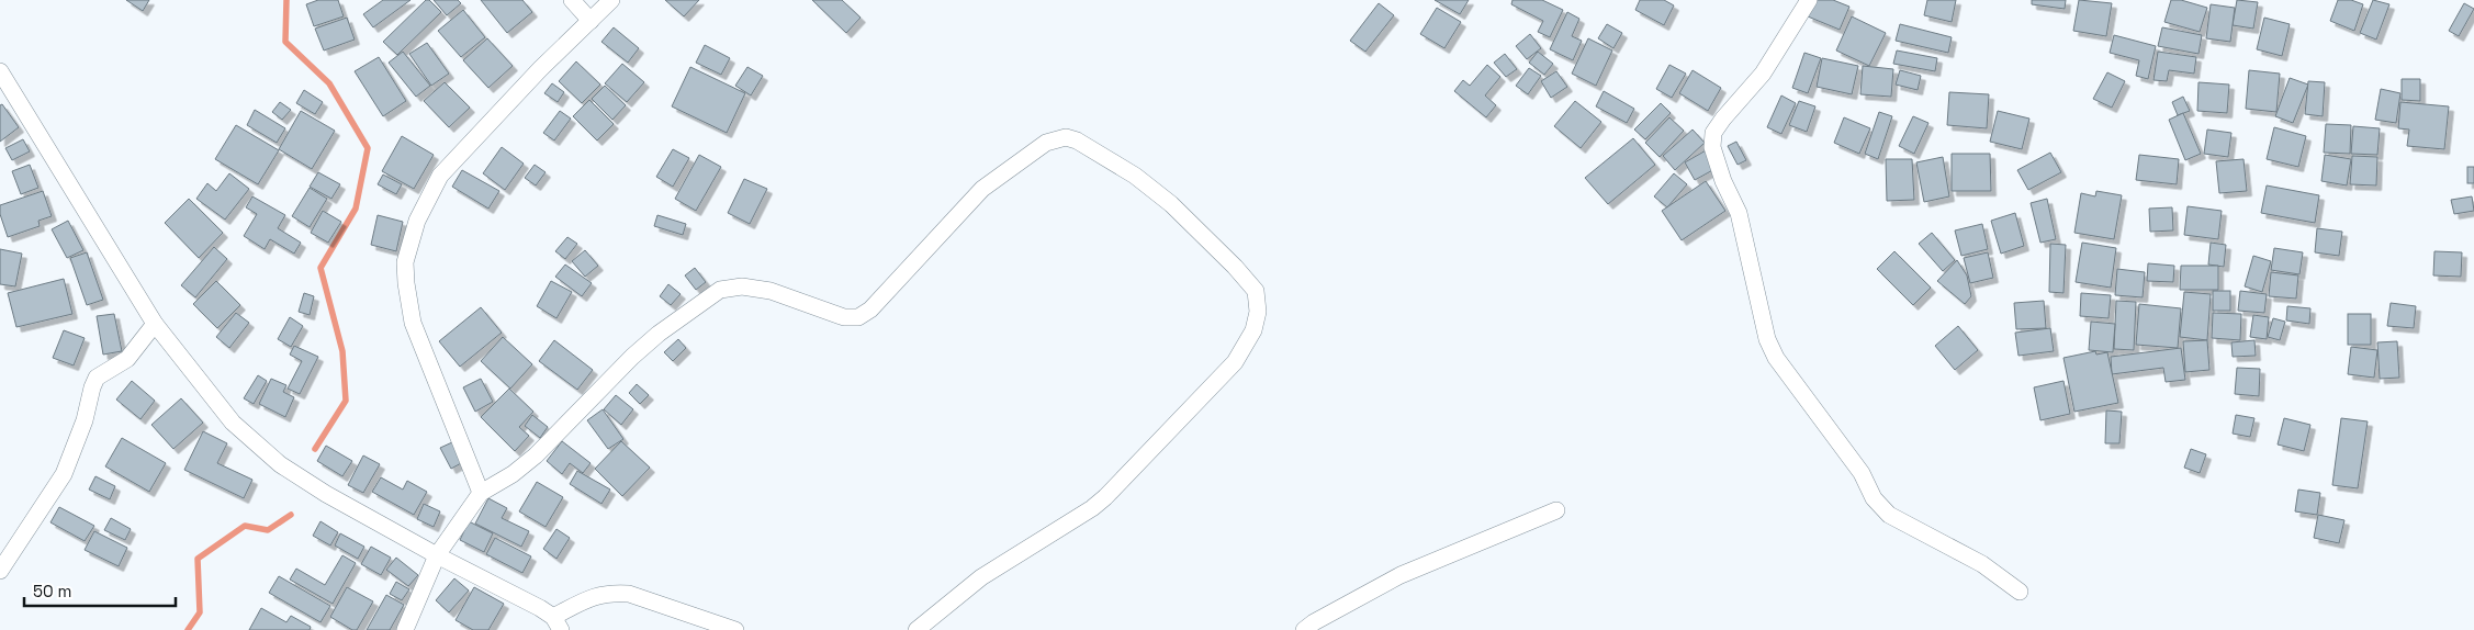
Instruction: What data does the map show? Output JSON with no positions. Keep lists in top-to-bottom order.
{
  "scale_bar": "50 m"
}
